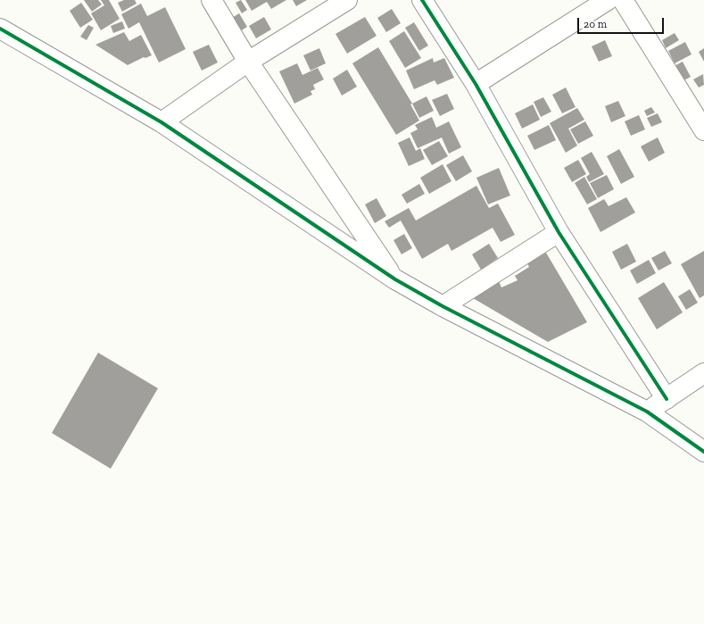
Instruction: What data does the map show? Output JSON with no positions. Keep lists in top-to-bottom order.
{
  "scale_bar": "20 m"
}
